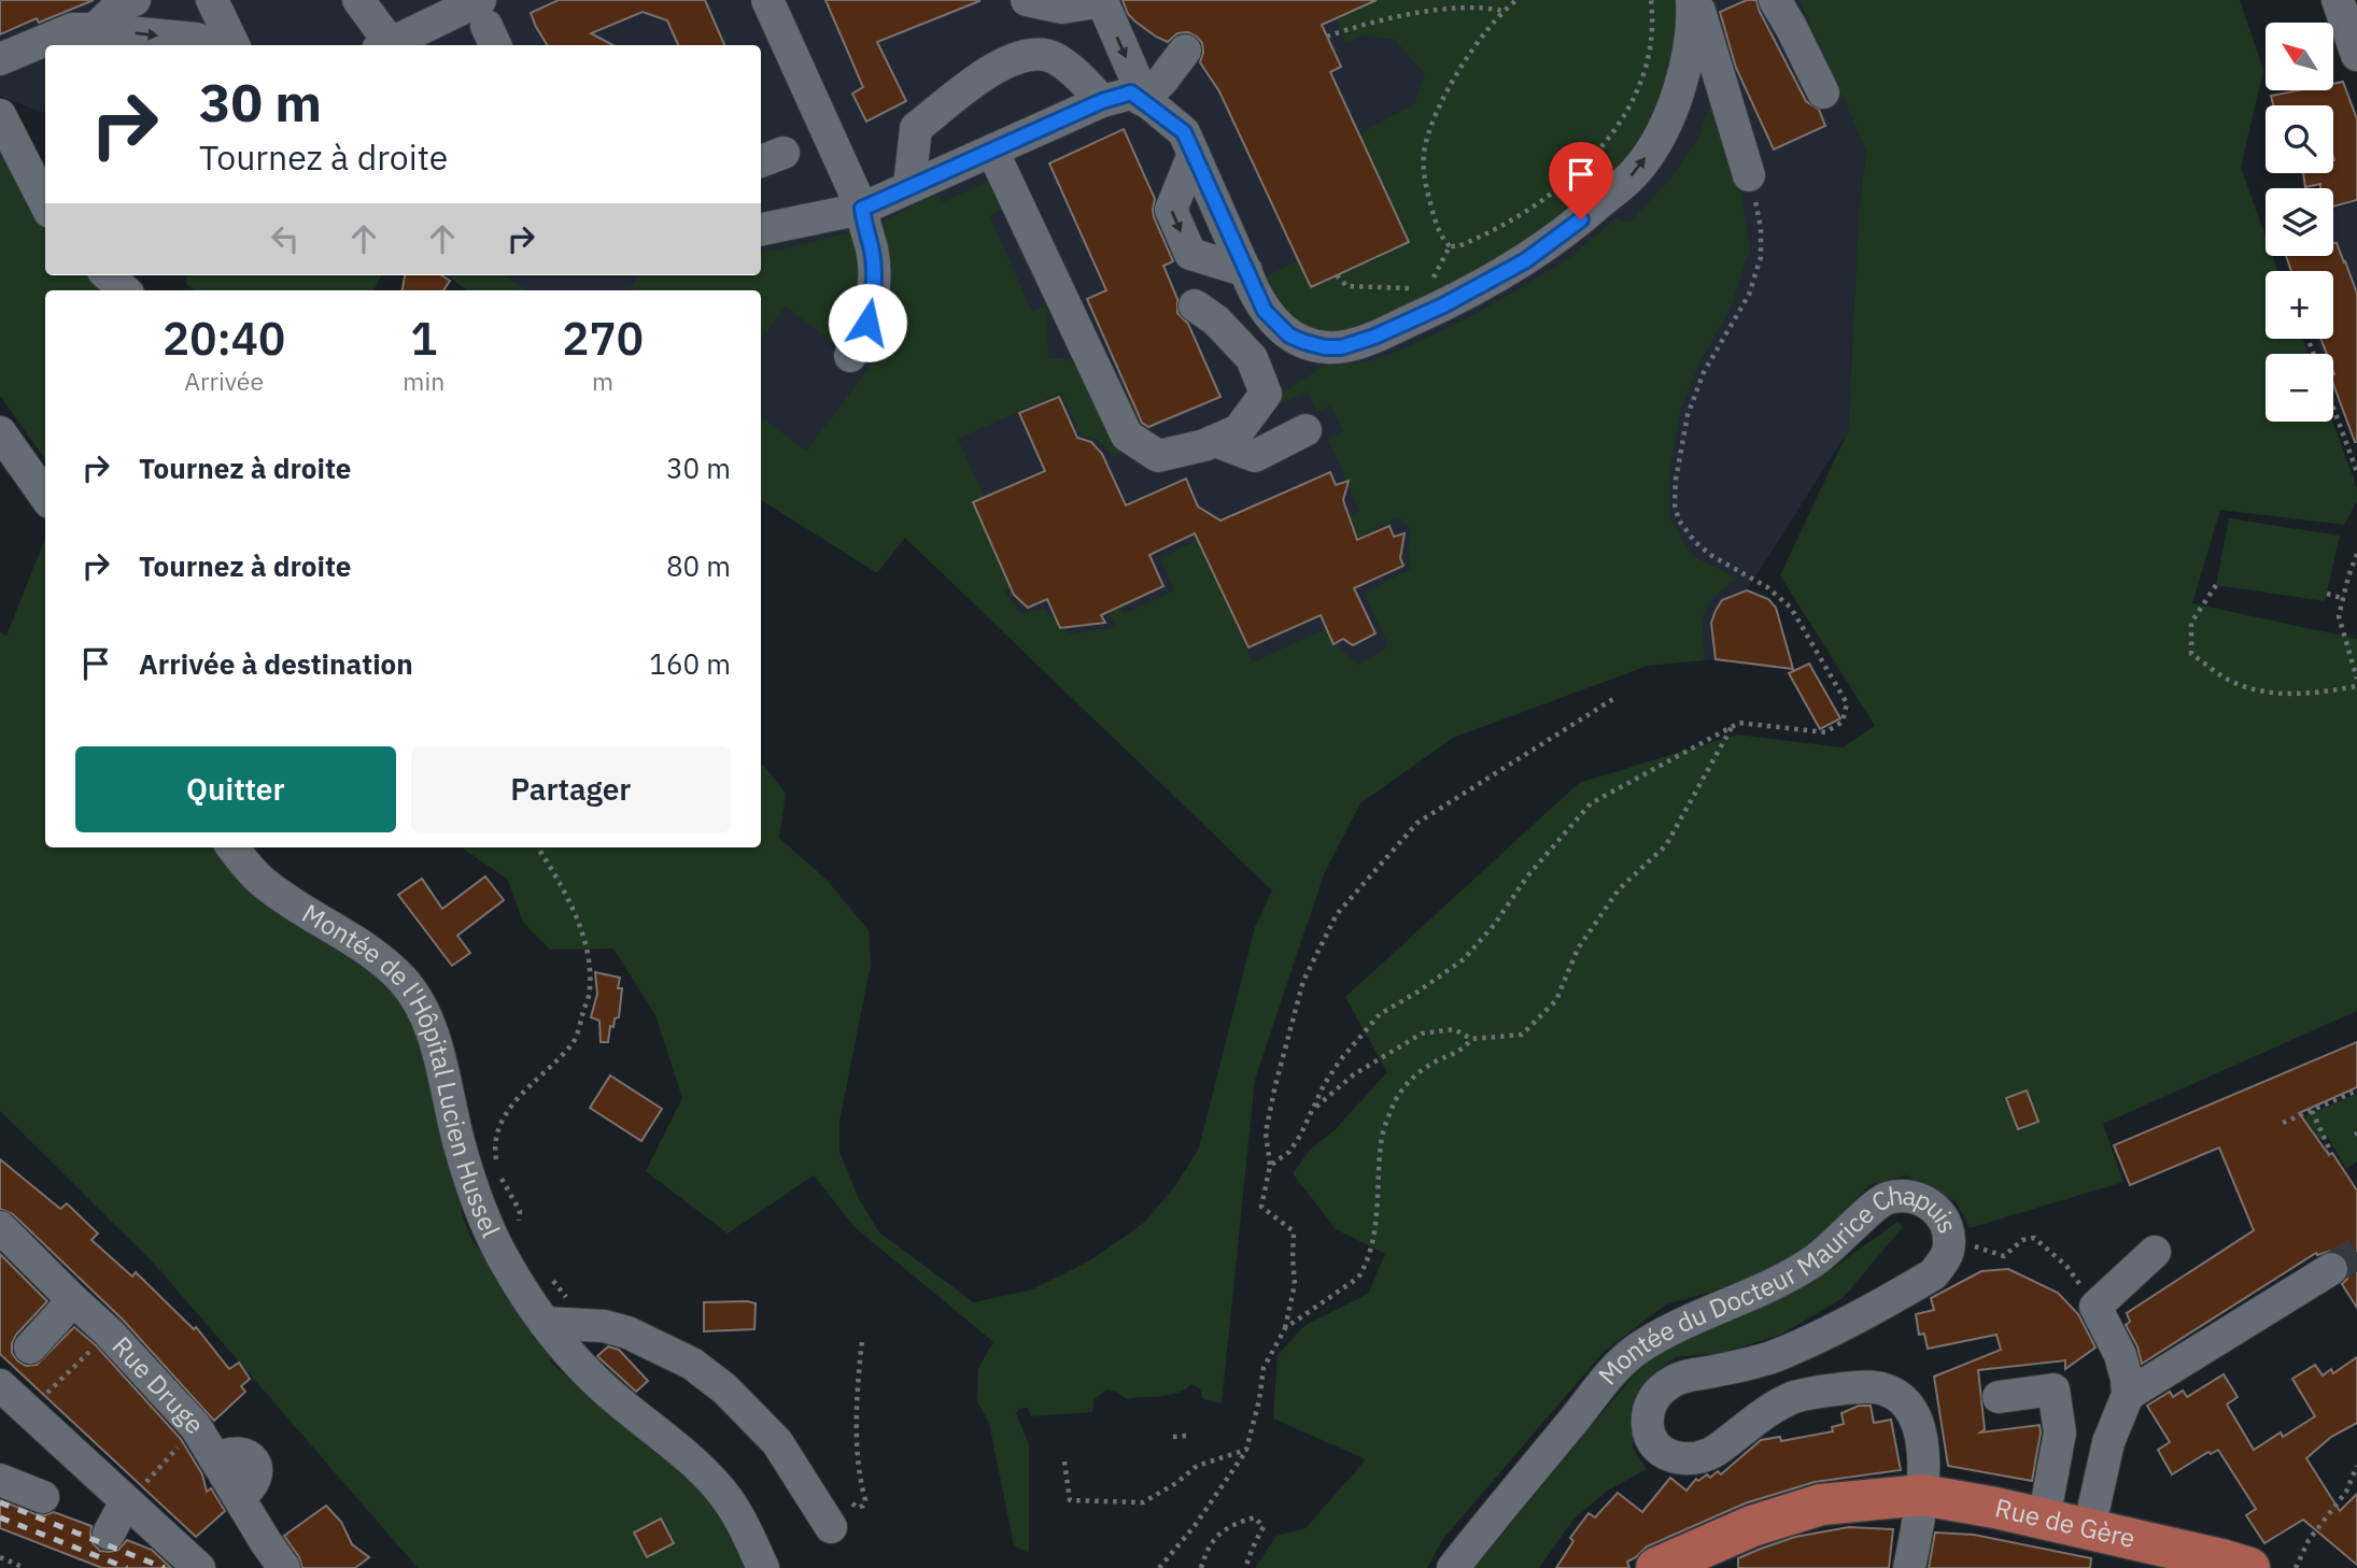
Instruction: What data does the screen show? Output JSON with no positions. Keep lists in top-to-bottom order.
{
  "streets": {
    "main road": ["Rue de Gère"],
    "street": ["Montée de l'Hôpital Lucien Hussel", "Montée du Docteur Maurice Chapuis", "Rue Druge"]
  },
  "crossings": [
    ["Montée du Docteur Maurice Chapuis", "Rue de Gère"]
  ],
  "north": "top left",
  "page": {
    "map_buttons": ["+", "−"],
    "turn": ["30 m", "Tournez à droite"],
    "eta": [
      "20:40",
      "Arrivée",
      "1",
      "min",
      "270",
      "m"
    ],
    "list": [
      {
        "name": "Tournez à droite",
        "value": "30 m"
      },
      {
        "name": "Tournez à droite",
        "value": "80 m"
      },
      {
        "name": "Arrivée à destination",
        "value": "160 m"
      }
    ],
    "buttons": ["Quitter", "Partager"]
  }
}
